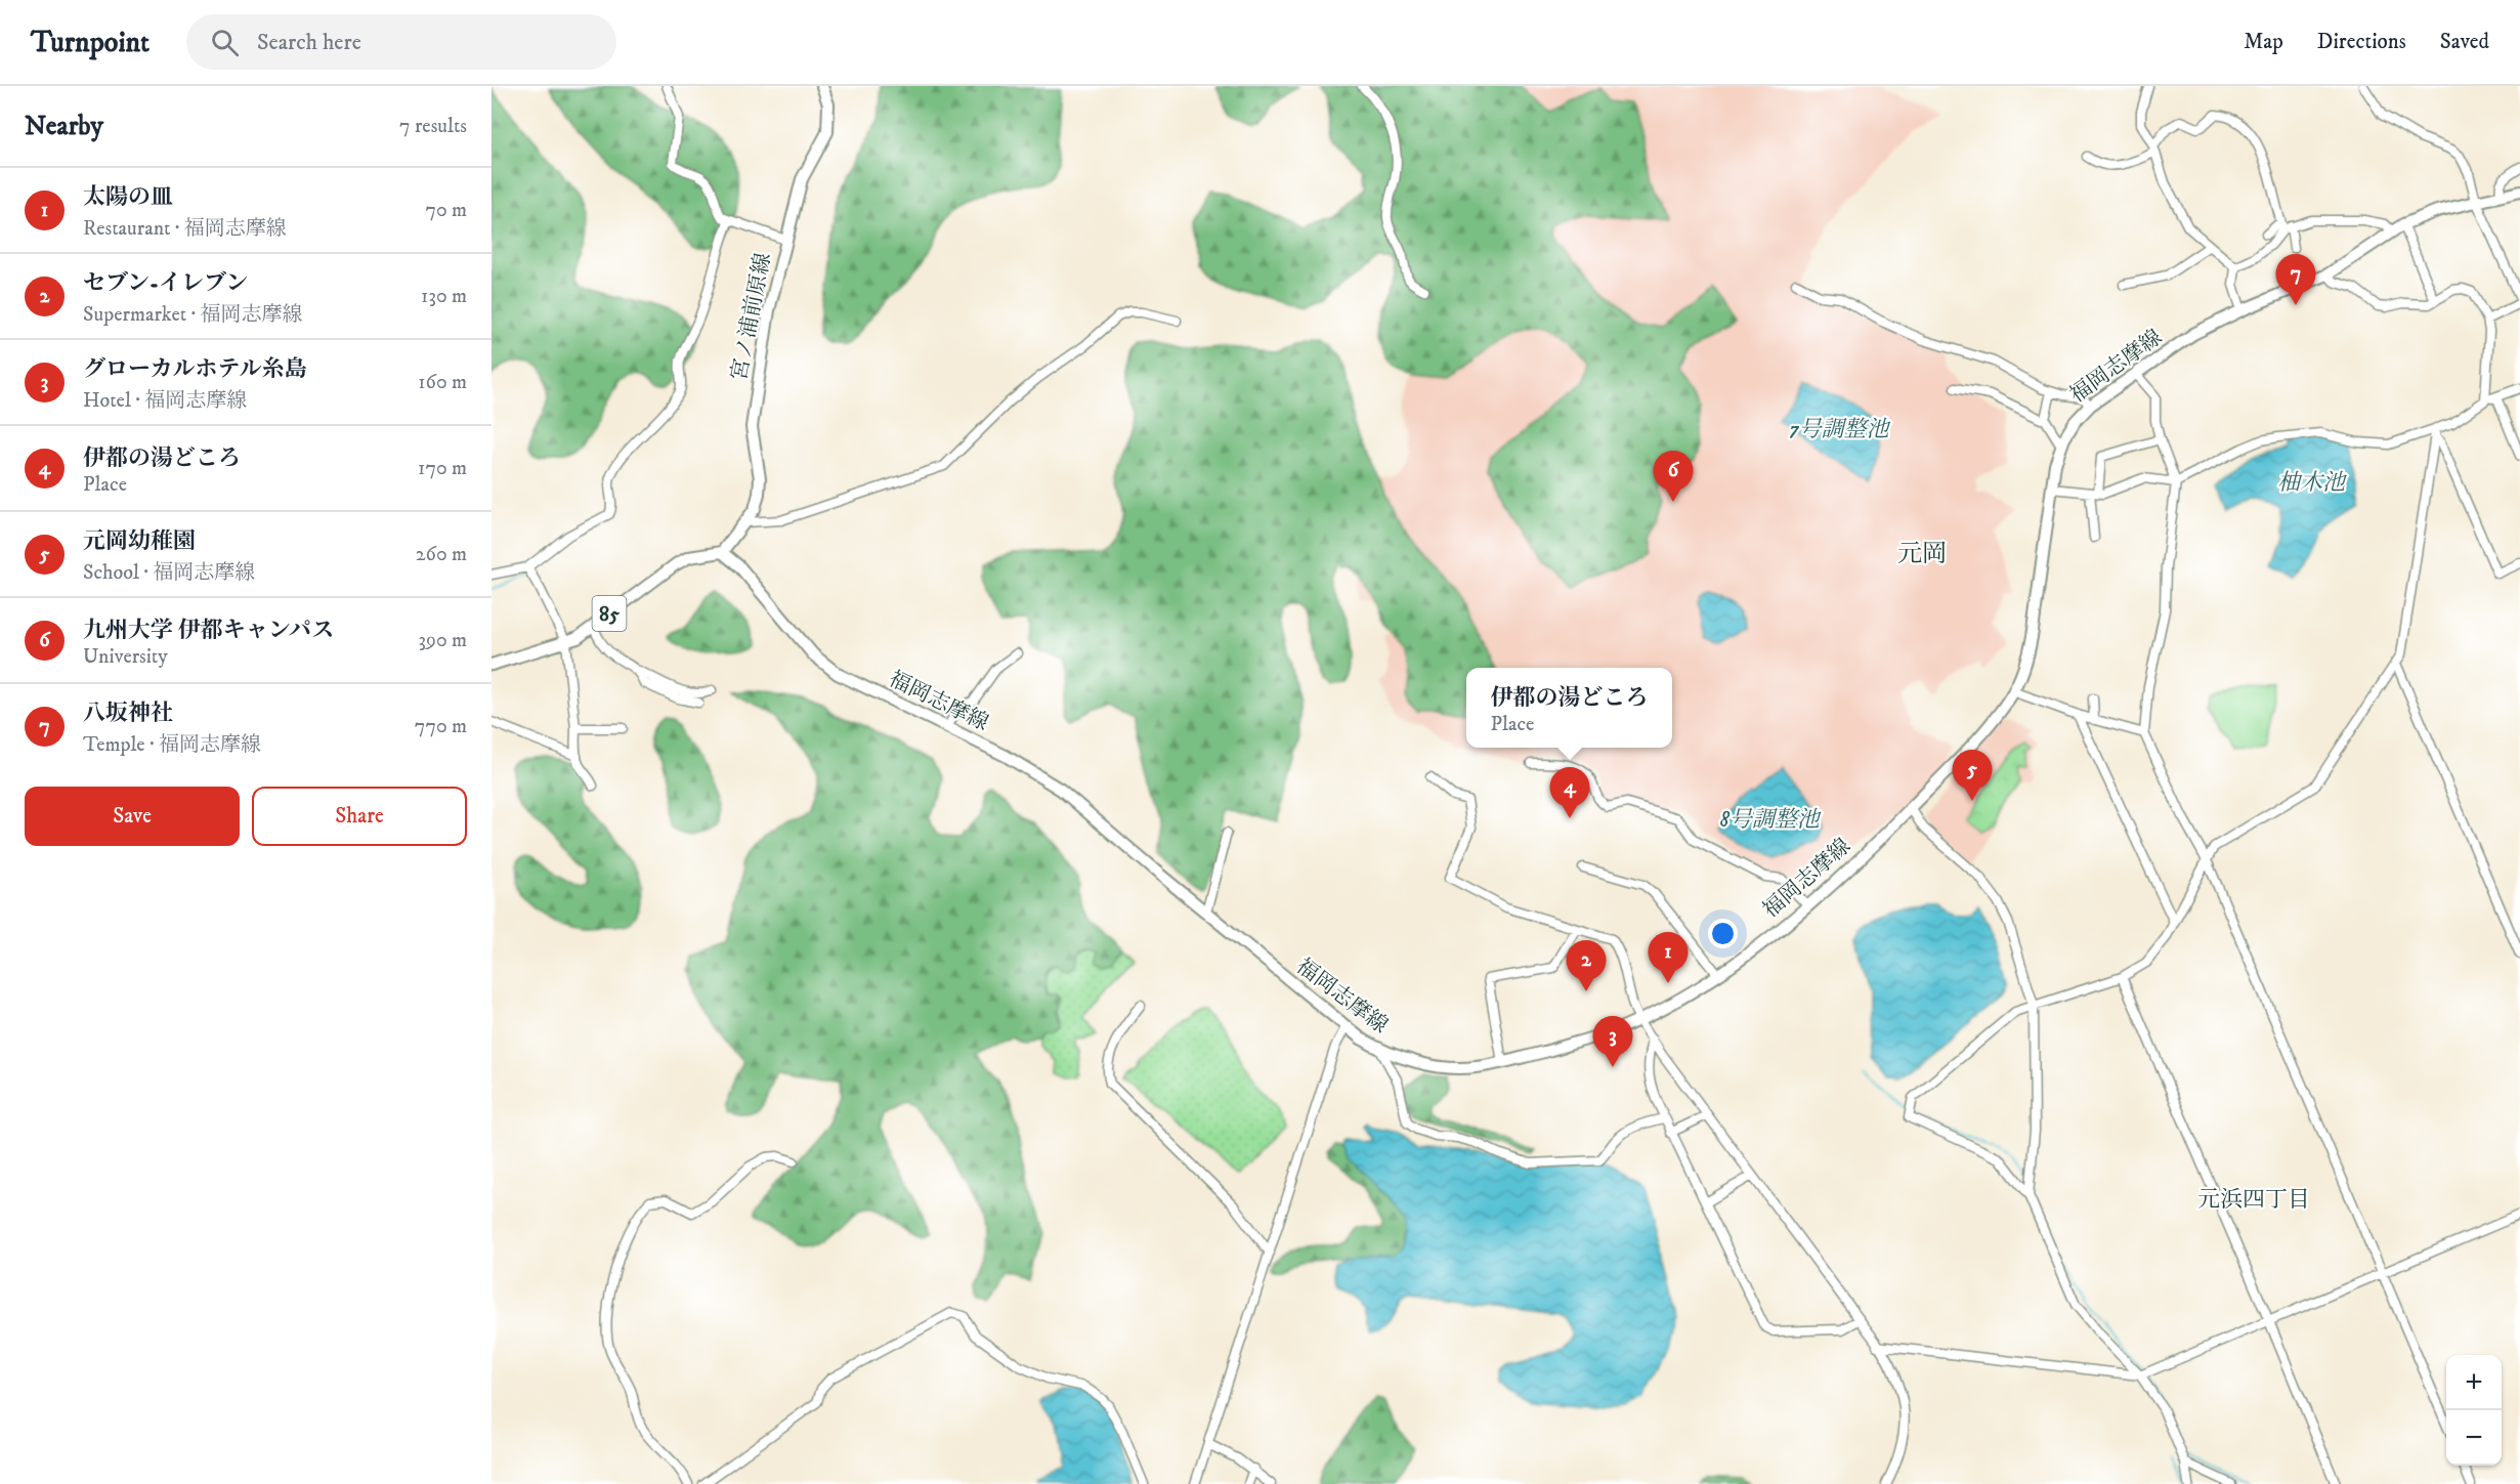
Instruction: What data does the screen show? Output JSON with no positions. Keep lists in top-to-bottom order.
{
  "streets": {
    "main road": ["宮ノ浦前原線", "福岡志摩線", "85"]
  },
  "crossings": [
    ["宮ノ浦前原線", "福岡志摩線"],
    ["宮ノ浦前原線", "85"],
    ["福岡志摩線", "85"]
  ],
  "districts": ["元岡", "元浜四丁目"],
  "water": ["7号調整池", "柚木池", "8号調整池"],
  "page": {
    "header": "Turnpoint",
    "search": "Search here",
    "nav": ["Map", "Directions", "Saved"],
    "heading": ["Nearby", "7 results"],
    "list": [
      {
        "mark": "1",
        "name": "太陽の皿",
        "note": "Restaurant · 福岡志摩線",
        "value": "70 m"
      },
      {
        "mark": "2",
        "name": "セブン-イレブン",
        "note": "Supermarket · 福岡志摩線",
        "value": "130 m"
      },
      {
        "mark": "3",
        "name": "グローカルホテル糸島",
        "note": "Hotel · 福岡志摩線",
        "value": "160 m"
      },
      {
        "mark": "4",
        "name": "伊都の湯どころ",
        "note": "Place",
        "value": "170 m"
      },
      {
        "mark": "5",
        "name": "元岡幼稚園",
        "note": "School · 福岡志摩線",
        "value": "260 m"
      },
      {
        "mark": "6",
        "name": "九州大学 伊都キャンパス",
        "note": "University",
        "value": "390 m"
      },
      {
        "mark": "7",
        "name": "八坂神社",
        "note": "Temple · 福岡志摩線",
        "value": "770 m"
      }
    ],
    "pins": [
      "7",
      "6",
      "5",
      "4",
      "1",
      "2",
      "3"
    ],
    "popup": ["伊都の湯どころ", "Place"],
    "buttons": ["Save", "Share"],
    "map_buttons": ["+", "−"]
  }
}
